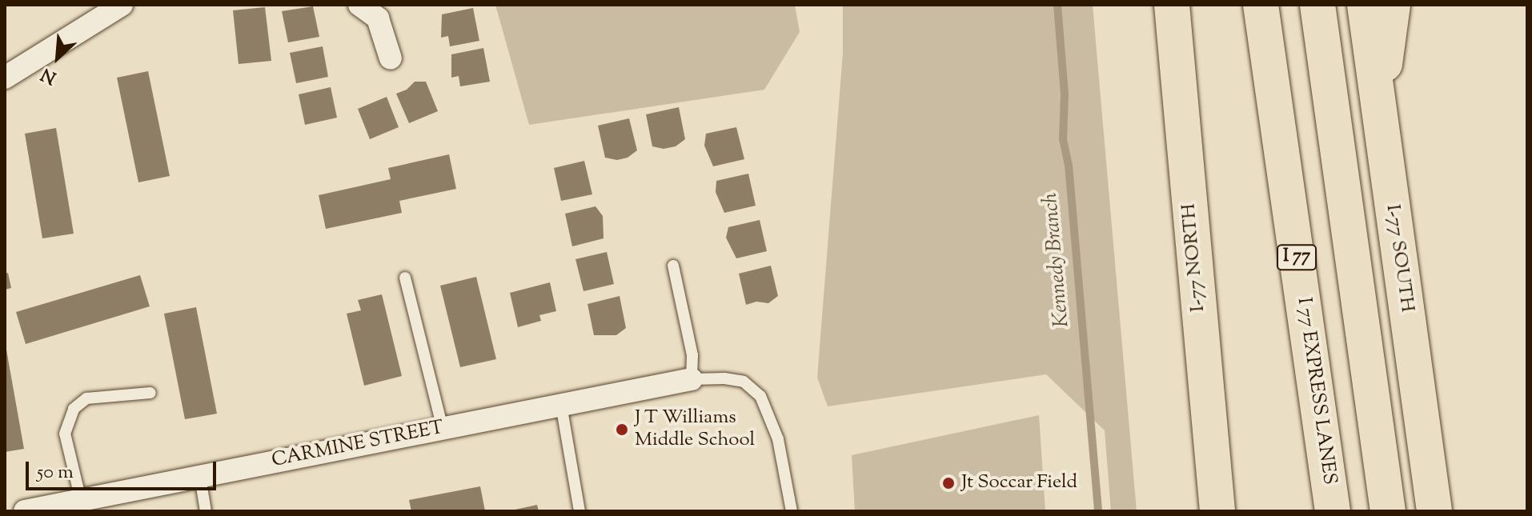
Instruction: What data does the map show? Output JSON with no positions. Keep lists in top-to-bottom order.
{
  "streets": {
    "highway": [
      "I-77 NORTH",
      "I 77",
      "I-77 SOUTH",
      "I 77 EXPRESS LANES"
    ],
    "street": ["CARMINE STREET"]
  },
  "water": ["Kennedy Branch"],
  "places": ["J T Williams Middle School", "Jt Soccar Field"],
  "scale_bar": "50 m",
  "north": "bottom left"
}
